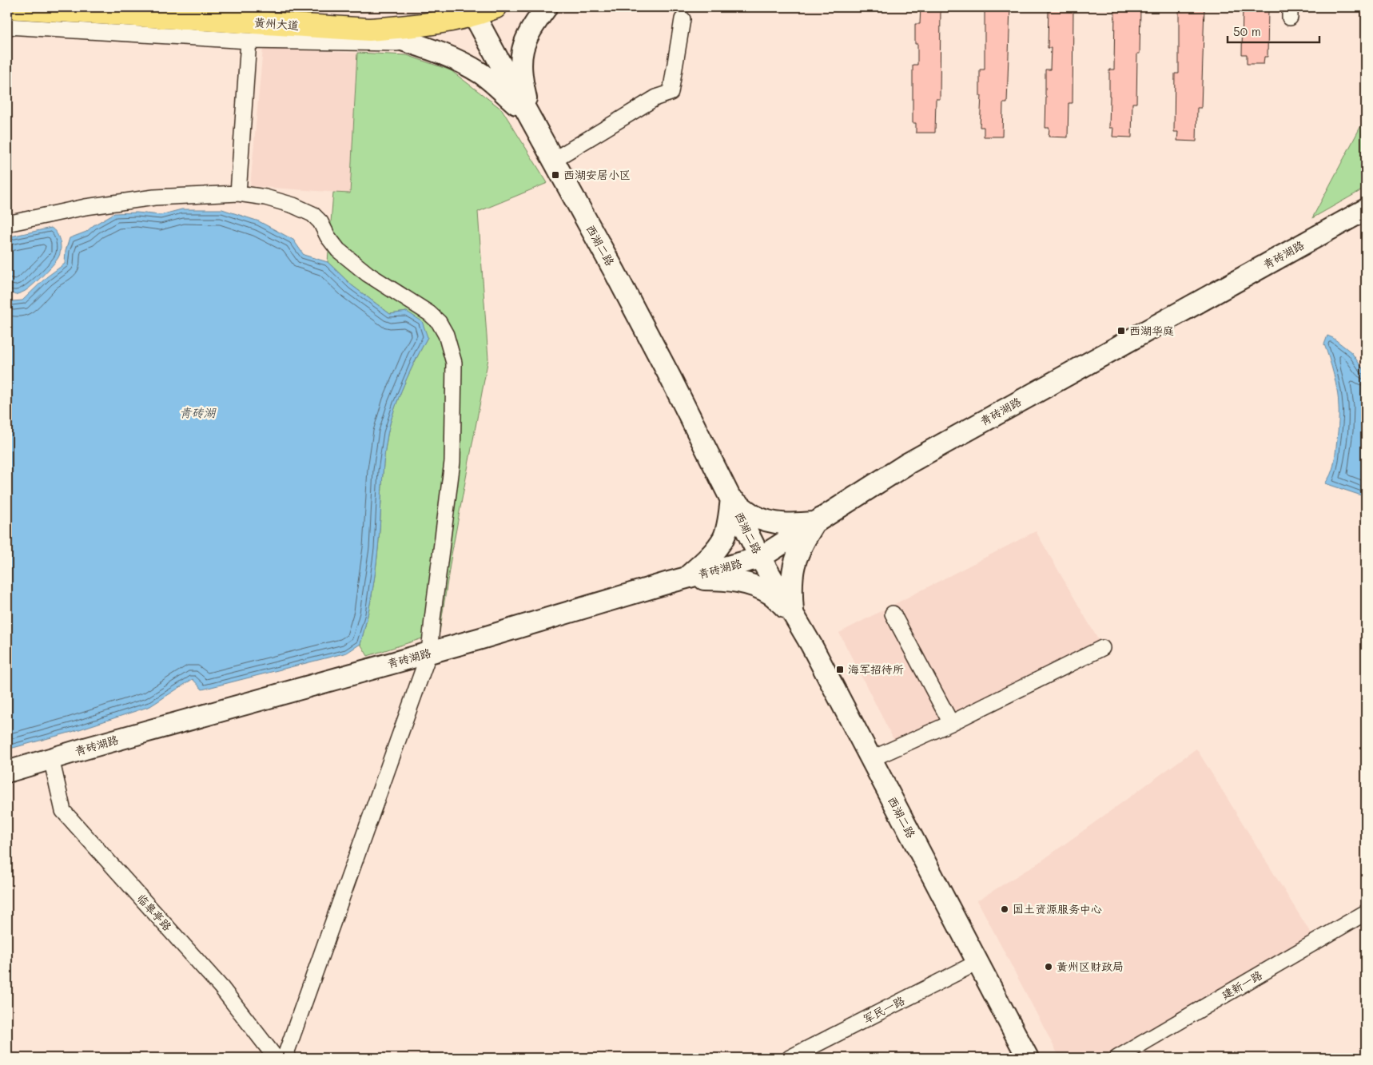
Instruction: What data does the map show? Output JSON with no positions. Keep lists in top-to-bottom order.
{
  "streets": {
    "main road": ["黄州大道", "西湖二路", "青砖湖路"],
    "street": ["临皋亭路", "建新一路", "军民一路"]
  },
  "crossings": [
    ["黄州大道", "西湖二路"],
    ["西湖二路", "青砖湖路"],
    ["西湖二路", "军民一路"],
    ["青砖湖路", "临皋亭路"]
  ],
  "water": ["青砖湖"],
  "places": {
    "transit": ["西湖安居小区", "西湖华庭", "海军招待所"],
    "other": ["国土资源服务中心", "黄州区财政局"]
  },
  "scale_bar": "50 m"
}
